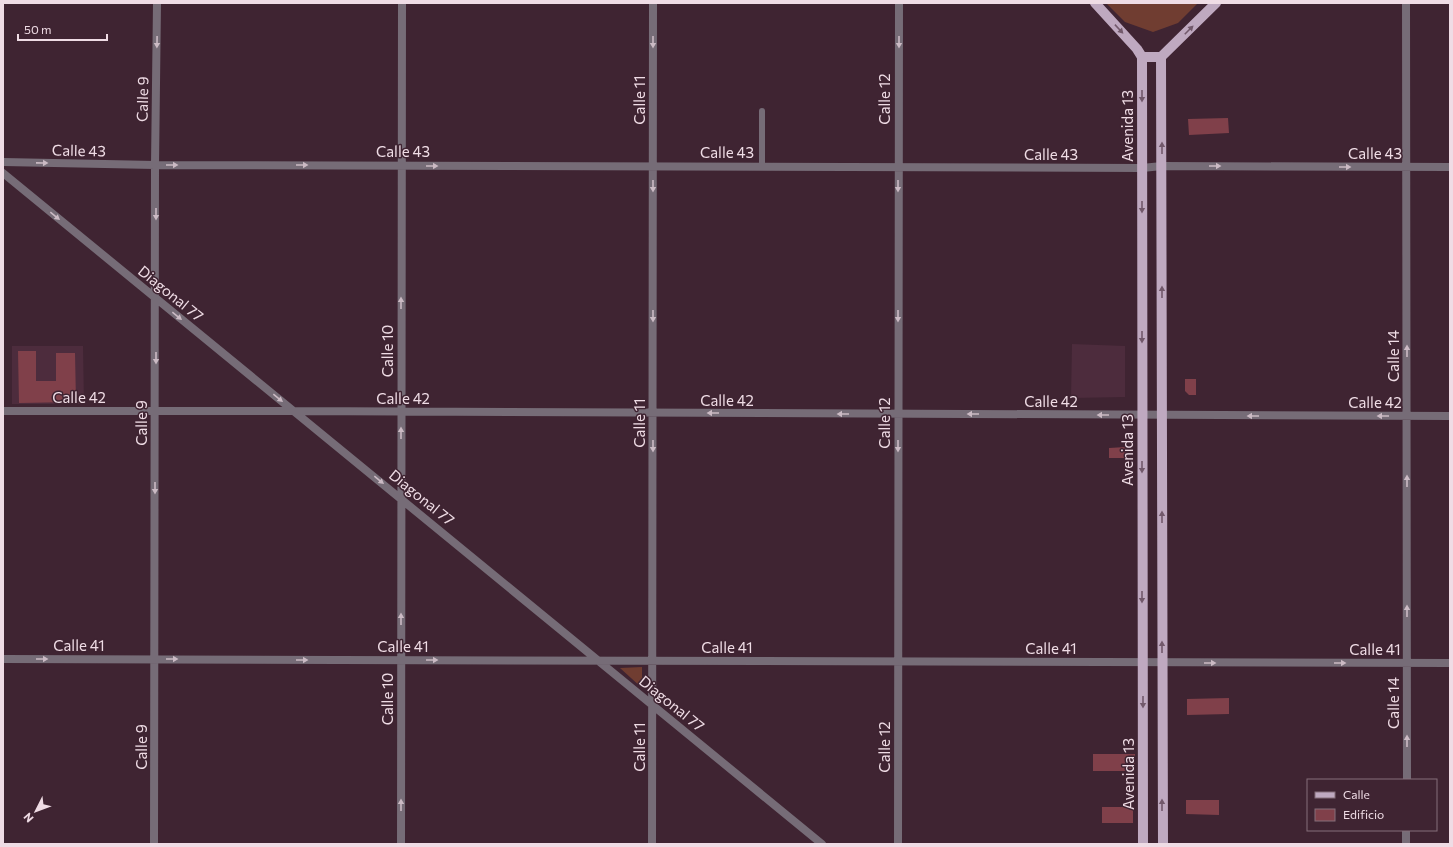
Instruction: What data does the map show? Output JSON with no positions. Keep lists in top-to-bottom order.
{
  "streets": {
    "main road": ["Avenida 13"],
    "street": [
      "Calle 9",
      "Calle 12",
      "Calle 11",
      "Calle 43",
      "Diagonal 77",
      "Calle 10",
      "Calle 14",
      "Calle 42",
      "Calle 41"
    ]
  },
  "crossings": [
    ["Calle 9", "Calle 43"],
    ["Calle 9", "Diagonal 77"],
    ["Calle 9", "Calle 42"],
    ["Calle 9", "Calle 41"],
    ["Calle 12", "Calle 43"],
    ["Calle 12", "Calle 42"],
    ["Calle 12", "Calle 41"],
    ["Calle 11", "Calle 43"],
    ["Calle 11", "Diagonal 77"],
    ["Calle 11", "Calle 42"],
    ["Calle 11", "Calle 41"],
    ["Avenida 13", "Calle 43"],
    ["Avenida 13", "Calle 42"],
    ["Avenida 13", "Calle 41"],
    ["Calle 43", "Calle 10"],
    ["Calle 43", "Calle 14"],
    ["Diagonal 77", "Calle 10"],
    ["Diagonal 77", "Calle 42"],
    ["Diagonal 77", "Calle 41"],
    ["Calle 10", "Calle 42"],
    ["Calle 10", "Calle 41"],
    ["Calle 14", "Calle 42"],
    ["Calle 14", "Calle 41"]
  ],
  "one_way": [
    "Calle 9",
    "Calle 12",
    "Calle 11",
    "Calle 43",
    "Diagonal 77",
    "Calle 10",
    "Calle 14",
    "Calle 42",
    "Calle 41"
  ],
  "legend": ["Calle", "Edificio"],
  "scale_bar": "50 m",
  "north": "bottom left"
}
